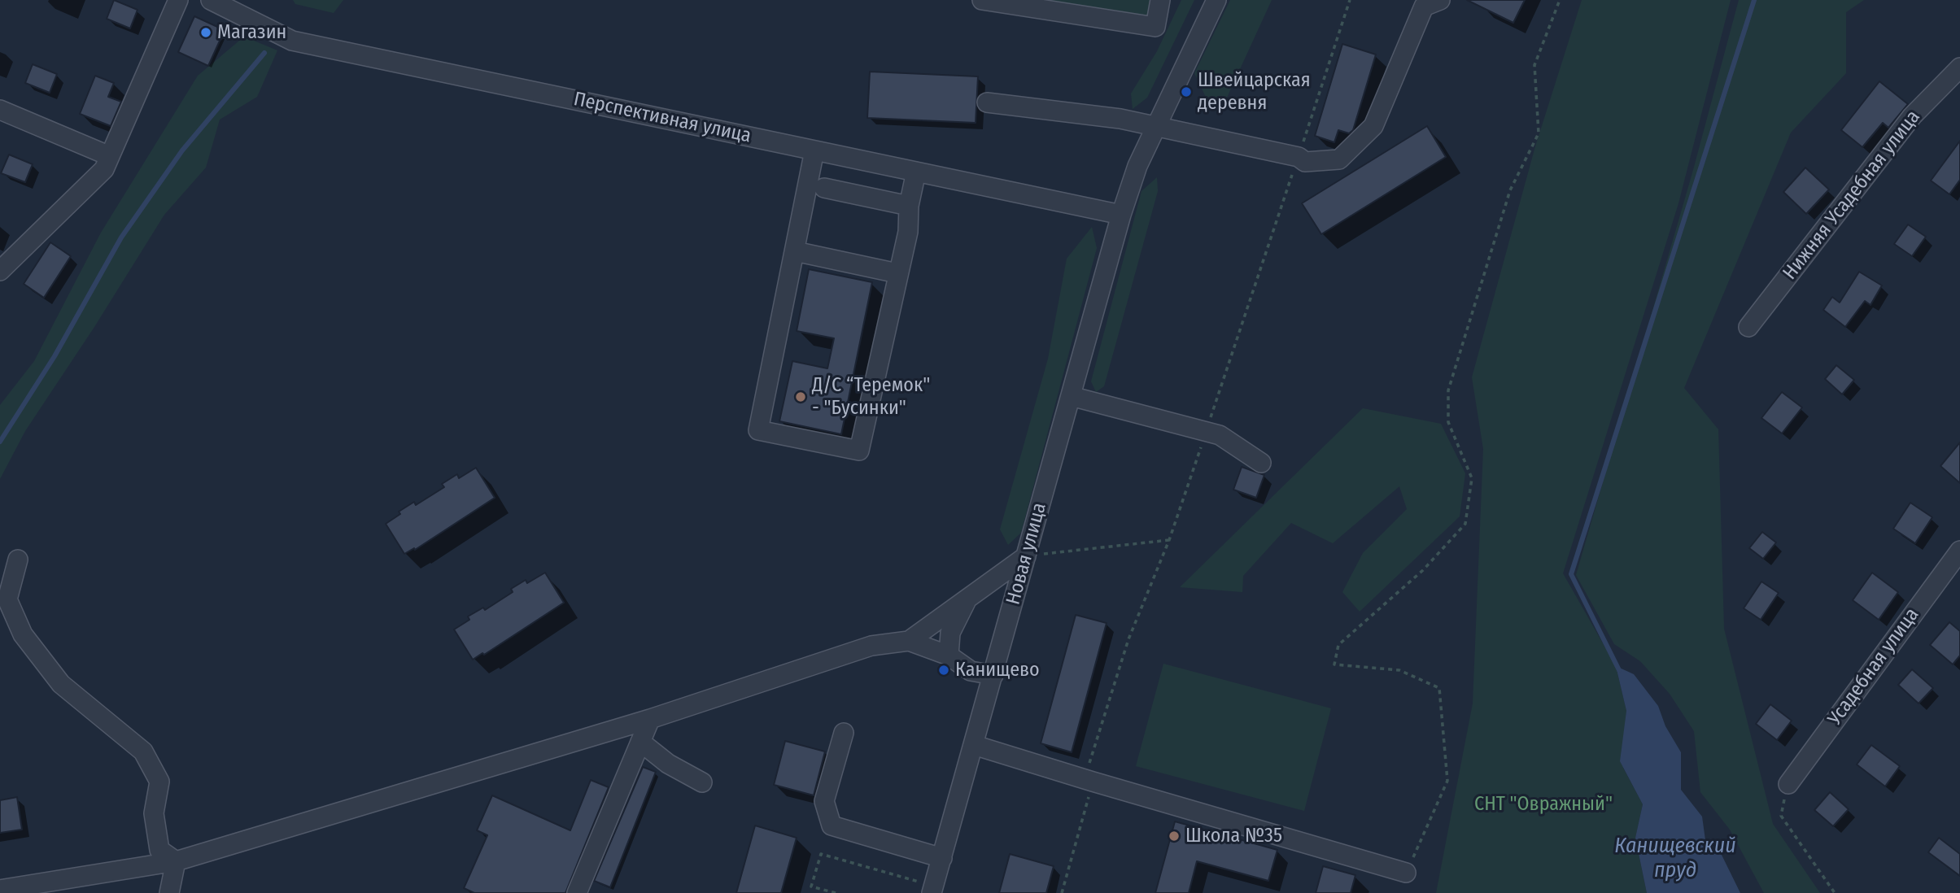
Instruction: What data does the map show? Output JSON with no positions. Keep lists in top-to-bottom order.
{
  "streets": {
    "street": [
      "Перспективная улица",
      "Нижняя Усадебная улица",
      "Новая улица",
      "Усадебная улица"
    ]
  },
  "crossings": [
    ["Перспективная улица", "Новая улица"]
  ],
  "water": ["Канищевский пруд"],
  "parks": ["СНТ \"Овражный\""],
  "places": [
    "Магазин",
    "Швейцарская деревня",
    "Д/С “Теремок\" - \"Бусинки\"",
    "Канищево",
    "Школа №35"
  ]
}
